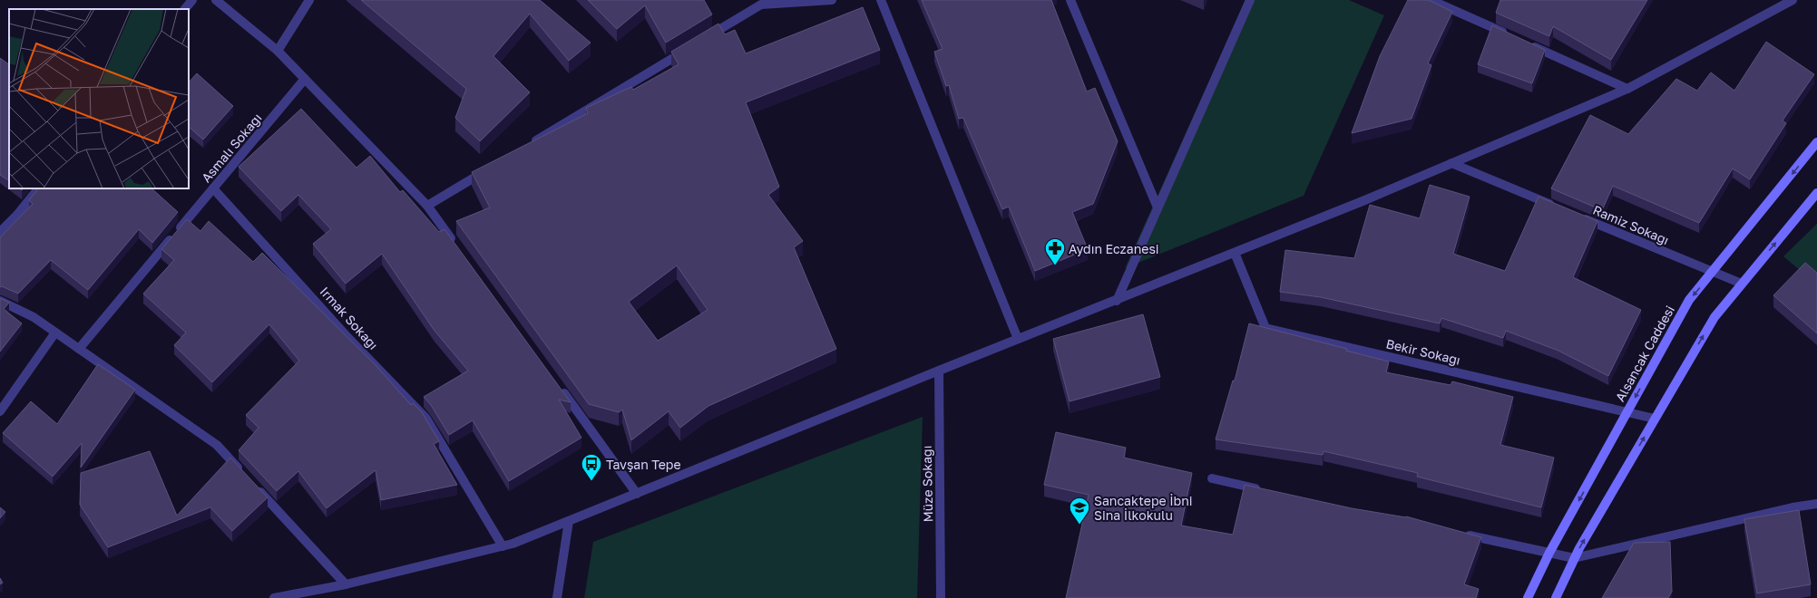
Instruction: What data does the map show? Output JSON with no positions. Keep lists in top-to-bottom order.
{
  "streets": {
    "street": [
      "Asmalı Sokağı",
      "Ramiz Sokağı",
      "Irmak Sokağı",
      "Bekir Sokağı",
      "Alsancak Caddesi",
      "Müze Sokağı"
    ]
  },
  "crossings": [
    ["Asmalı Sokağı", "Irmak Sokağı"],
    ["Ramiz Sokağı", "Alsancak Caddesi"],
    ["Bekir Sokağı", "Alsancak Caddesi"]
  ],
  "places": {
    "pharmacy": ["Aydın Eczanesi"],
    "bus stop": ["Tavşan Tepe"],
    "school or university": ["Sancaktepe İbni Sina İlkokulu"]
  }
}
